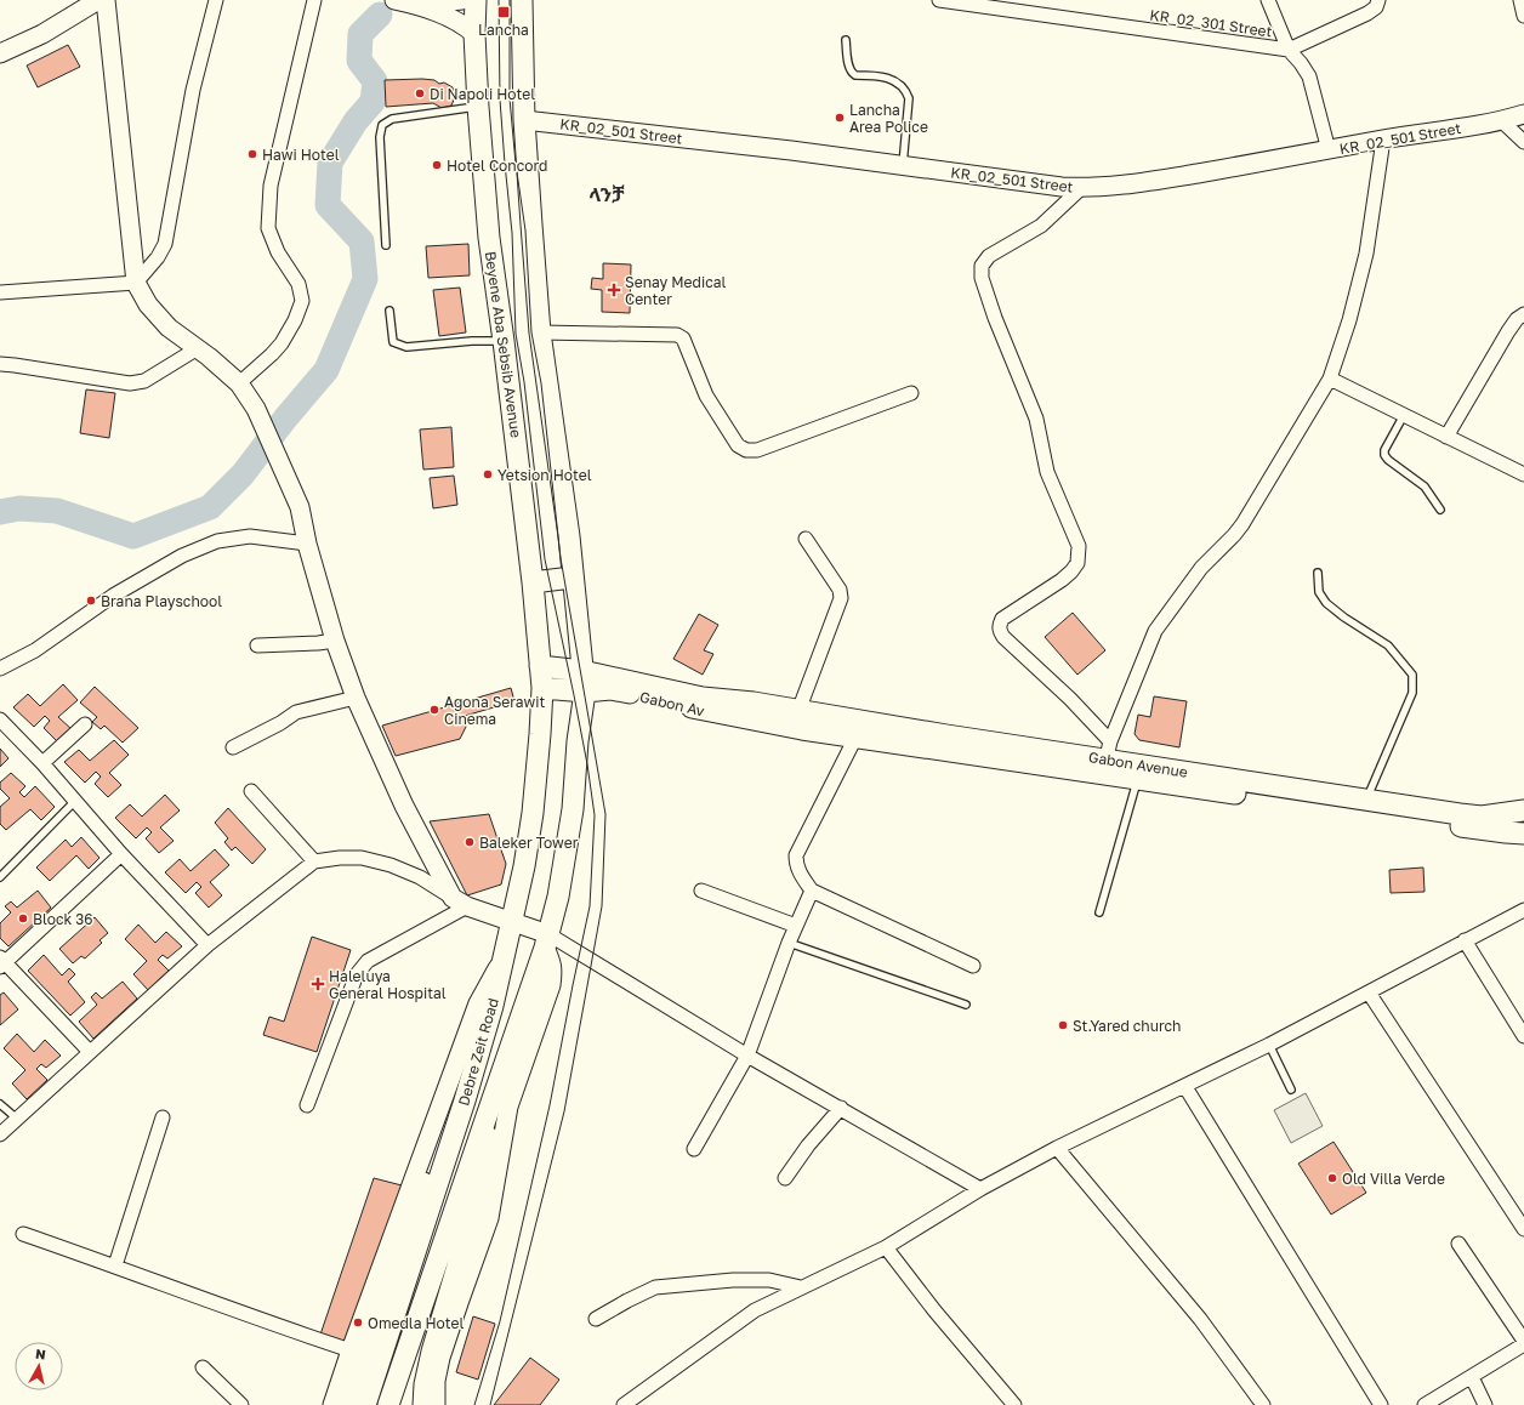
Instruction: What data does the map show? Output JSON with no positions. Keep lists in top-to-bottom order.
{
  "streets": {
    "main road": [
      "Beyene Aba Sebsib Avenue",
      "Gabon Av",
      "Gabon Avenue",
      "Debre Zeit Road"
    ],
    "street": ["KR_02_301 Street", "KR_02_501 Street"]
  },
  "crossings": [
    ["Beyene Aba Sebsib Avenue", "Gabon Av"],
    ["Beyene Aba Sebsib Avenue", "Debre Zeit Road"],
    ["Gabon Av", "Gabon Avenue"],
    ["Gabon Av", "Debre Zeit Road"]
  ],
  "districts": ["ላንቻ"],
  "places": {
    "transit": ["Lancha"],
    "other": [
      "Di Napoli Hotel",
      "Lancha Area Police",
      "Hawi Hotel",
      "Hotel Concord",
      "Yetsion Hotel",
      "Brana Playschool",
      "Agona Serawit Cinema",
      "Baleker Tower",
      "Block 36",
      "St.Yared church",
      "Old Villa Verde",
      "Omedla Hotel"
    ],
    "health": ["Senay Medical Center", "Haleluya General Hospital"]
  },
  "north": "top"
}
